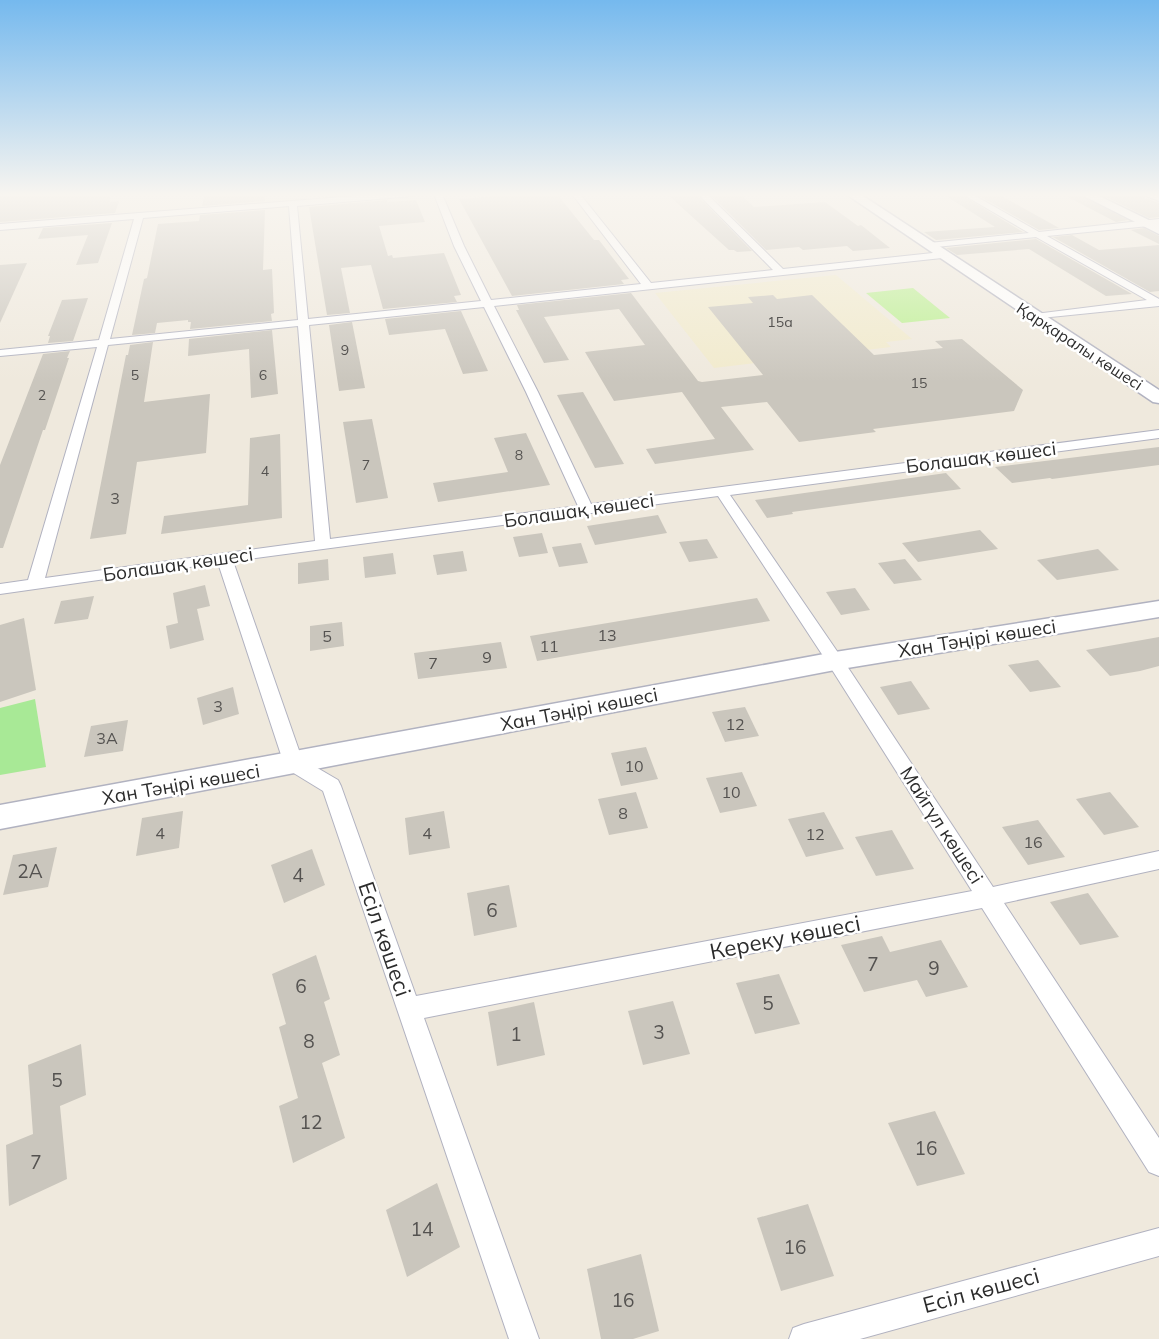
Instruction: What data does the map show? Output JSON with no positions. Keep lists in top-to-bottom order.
{
  "streets": {
    "street": [
      "Қарқаралы көшесі",
      "Болашақ көшесі",
      "Хан Тәңірі көшесі",
      "Майгүл көшесі",
      "Кереку көшесі",
      "Есіл көшесі"
    ]
  },
  "crossings": [
    ["Болашақ көшесі", "Майгүл көшесі"],
    ["Хан Тәңірі көшесі", "Майгүл көшесі"],
    ["Хан Тәңірі көшесі", "Есіл көшесі"],
    ["Майгүл көшесі", "Кереку көшесі"],
    ["Кереку көшесі", "Есіл көшесі"]
  ],
  "house_numbers": [
    "15а",
    "9",
    "5",
    "6",
    "15",
    "2",
    "8",
    "7",
    "4",
    "3",
    "13",
    "5",
    "11",
    "9",
    "7",
    "3",
    "12",
    "3А",
    "10",
    "10",
    "8",
    "4",
    "4",
    "12",
    "16",
    "2А",
    "4",
    "6",
    "7",
    "9",
    "6",
    "5",
    "3",
    "1",
    "8",
    "5",
    "12",
    "16",
    "7",
    "14",
    "16",
    "16"
  ]
}
